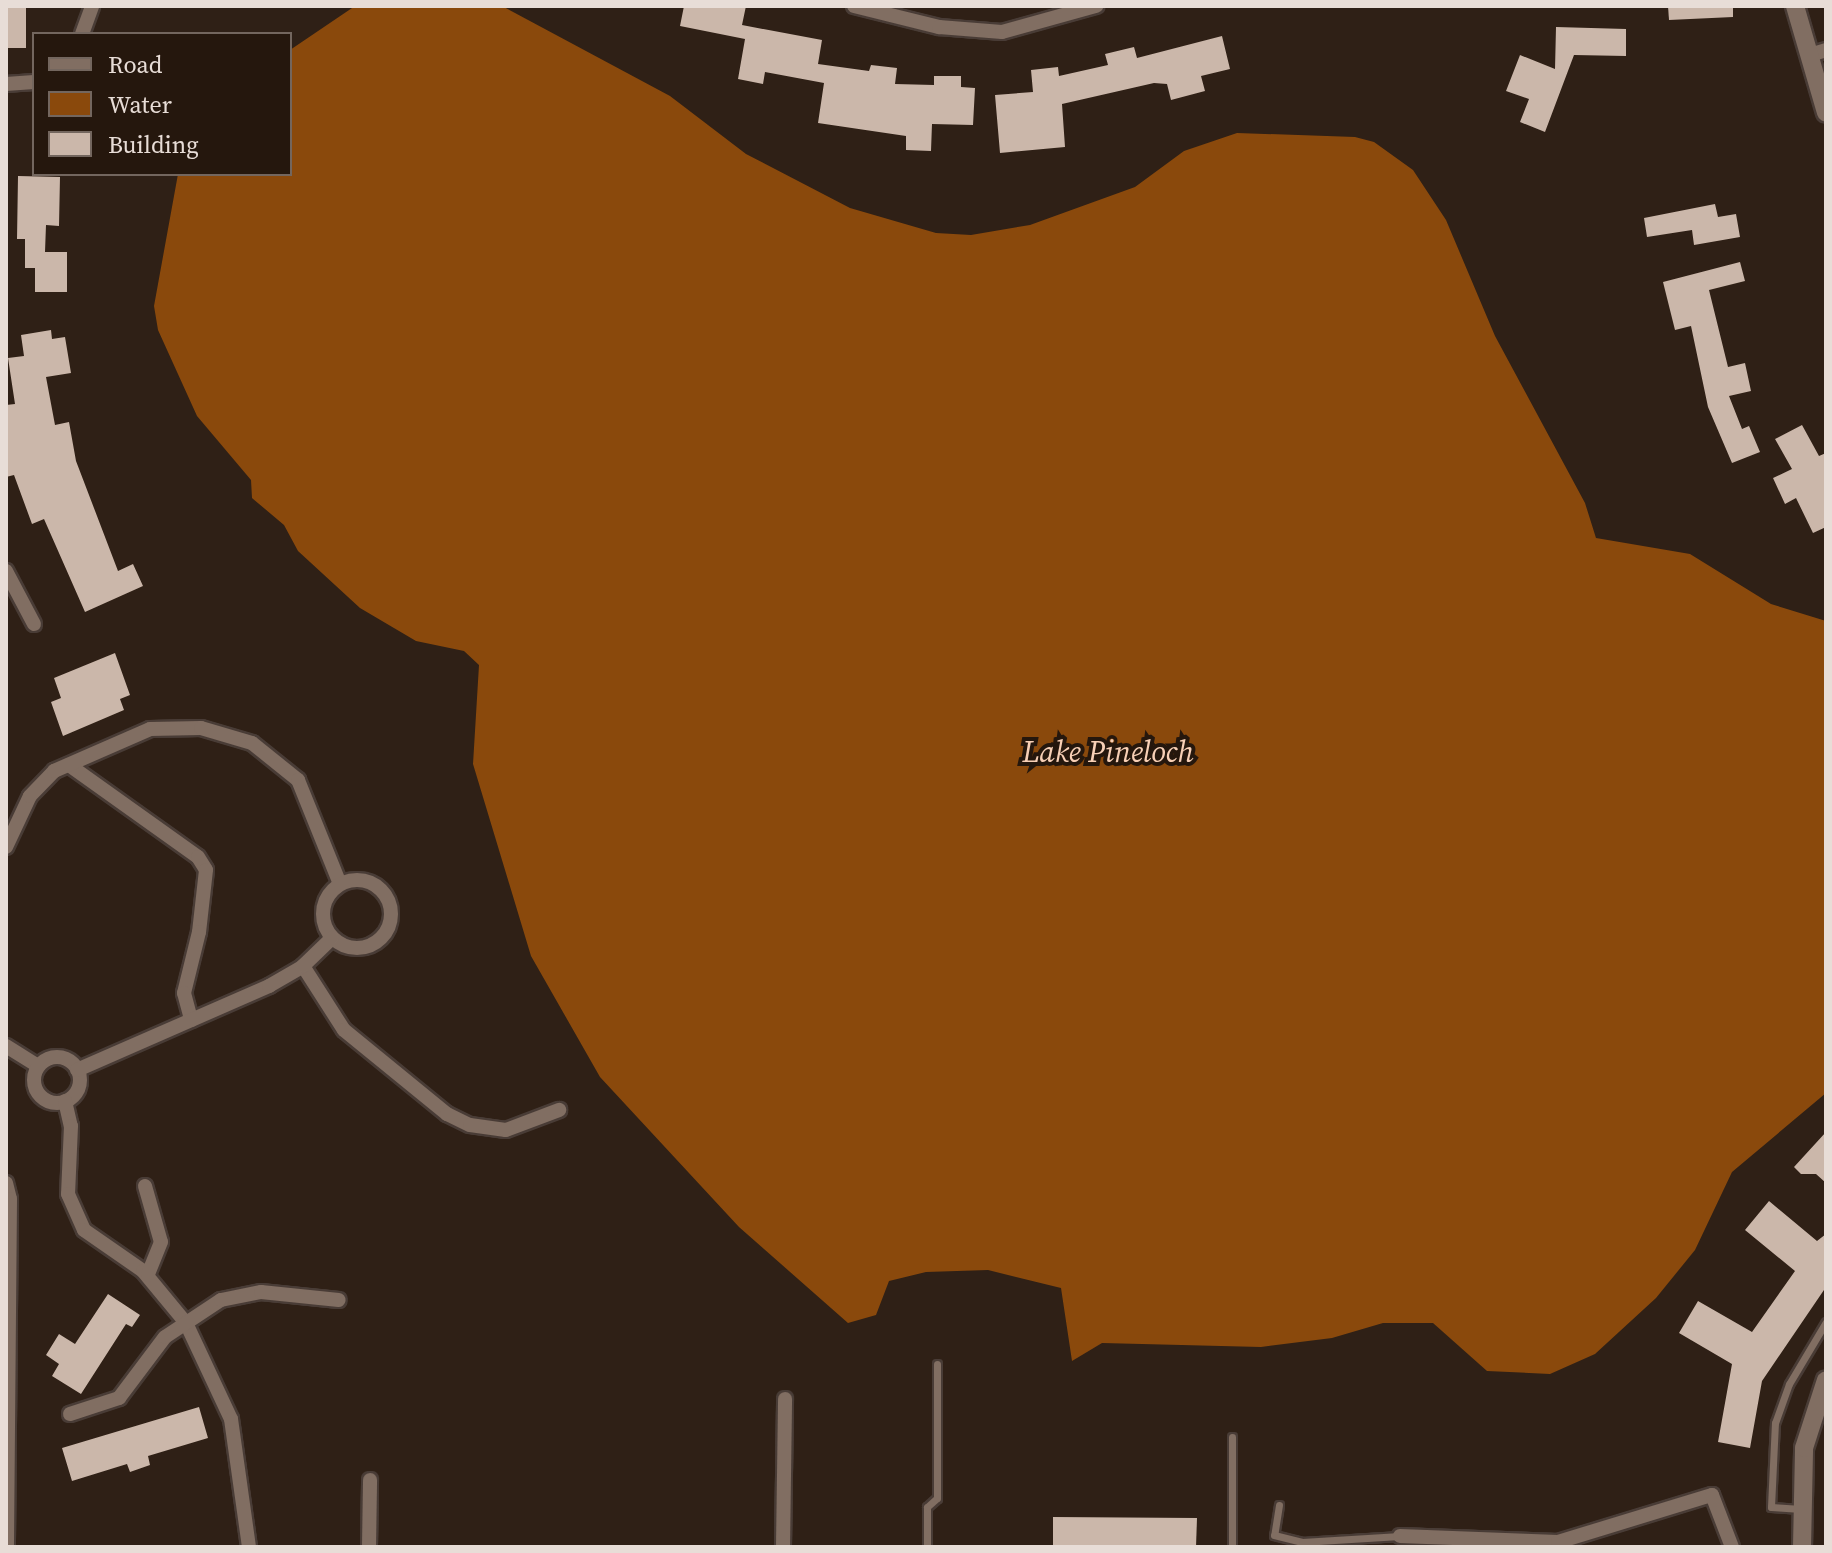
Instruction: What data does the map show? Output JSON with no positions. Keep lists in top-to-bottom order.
{
  "water": ["Lake Pineloch"],
  "legend": ["Road", "Water", "Building"]
}
